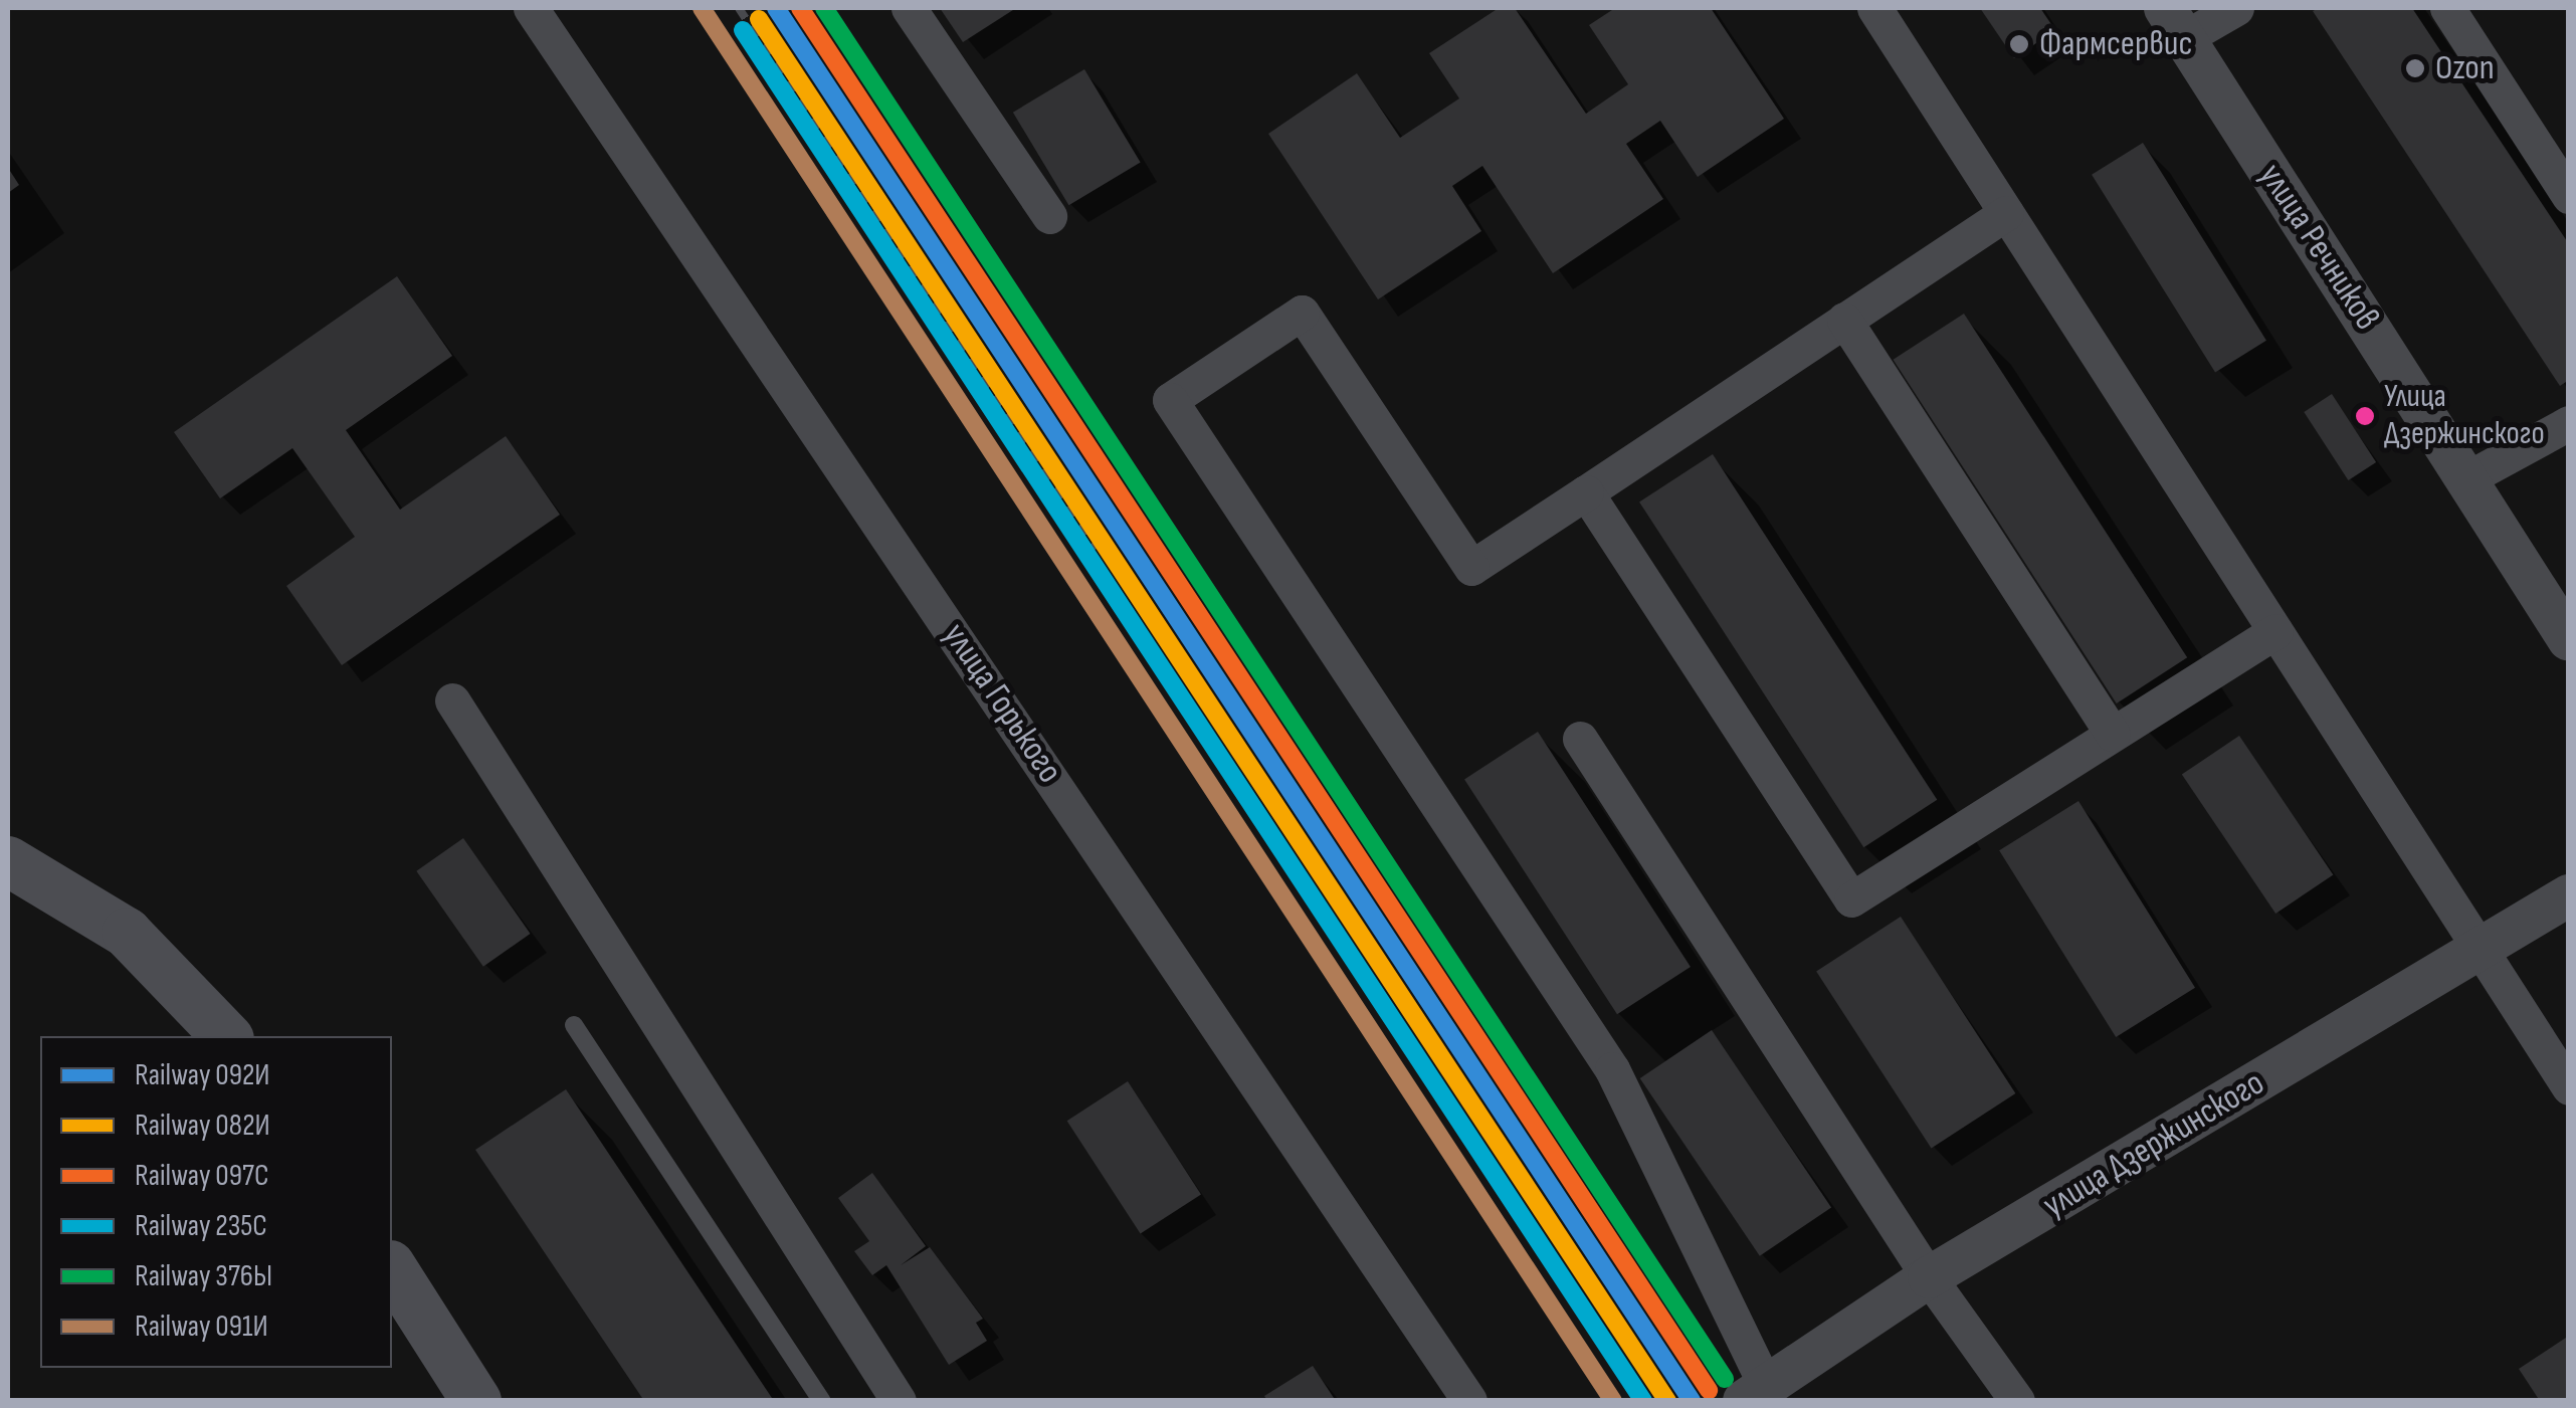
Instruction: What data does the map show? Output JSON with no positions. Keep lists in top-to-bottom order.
{
  "streets": {
    "street": ["улица Речников", "улица Горького", "улица Дзержинского"]
  },
  "places": ["Фармсервис", "Ozon", "Улица Дзержинского"],
  "lines": [
    "rail line 092И",
    "rail line 097С",
    "rail line 376Ы",
    "rail line 091И",
    "rail line 082И",
    "rail line 235С"
  ],
  "legend": [
    "Railway 092И",
    "Railway 082И",
    "Railway 097С",
    "Railway 235С",
    "Railway 376Ы",
    "Railway 091И"
  ]
}
